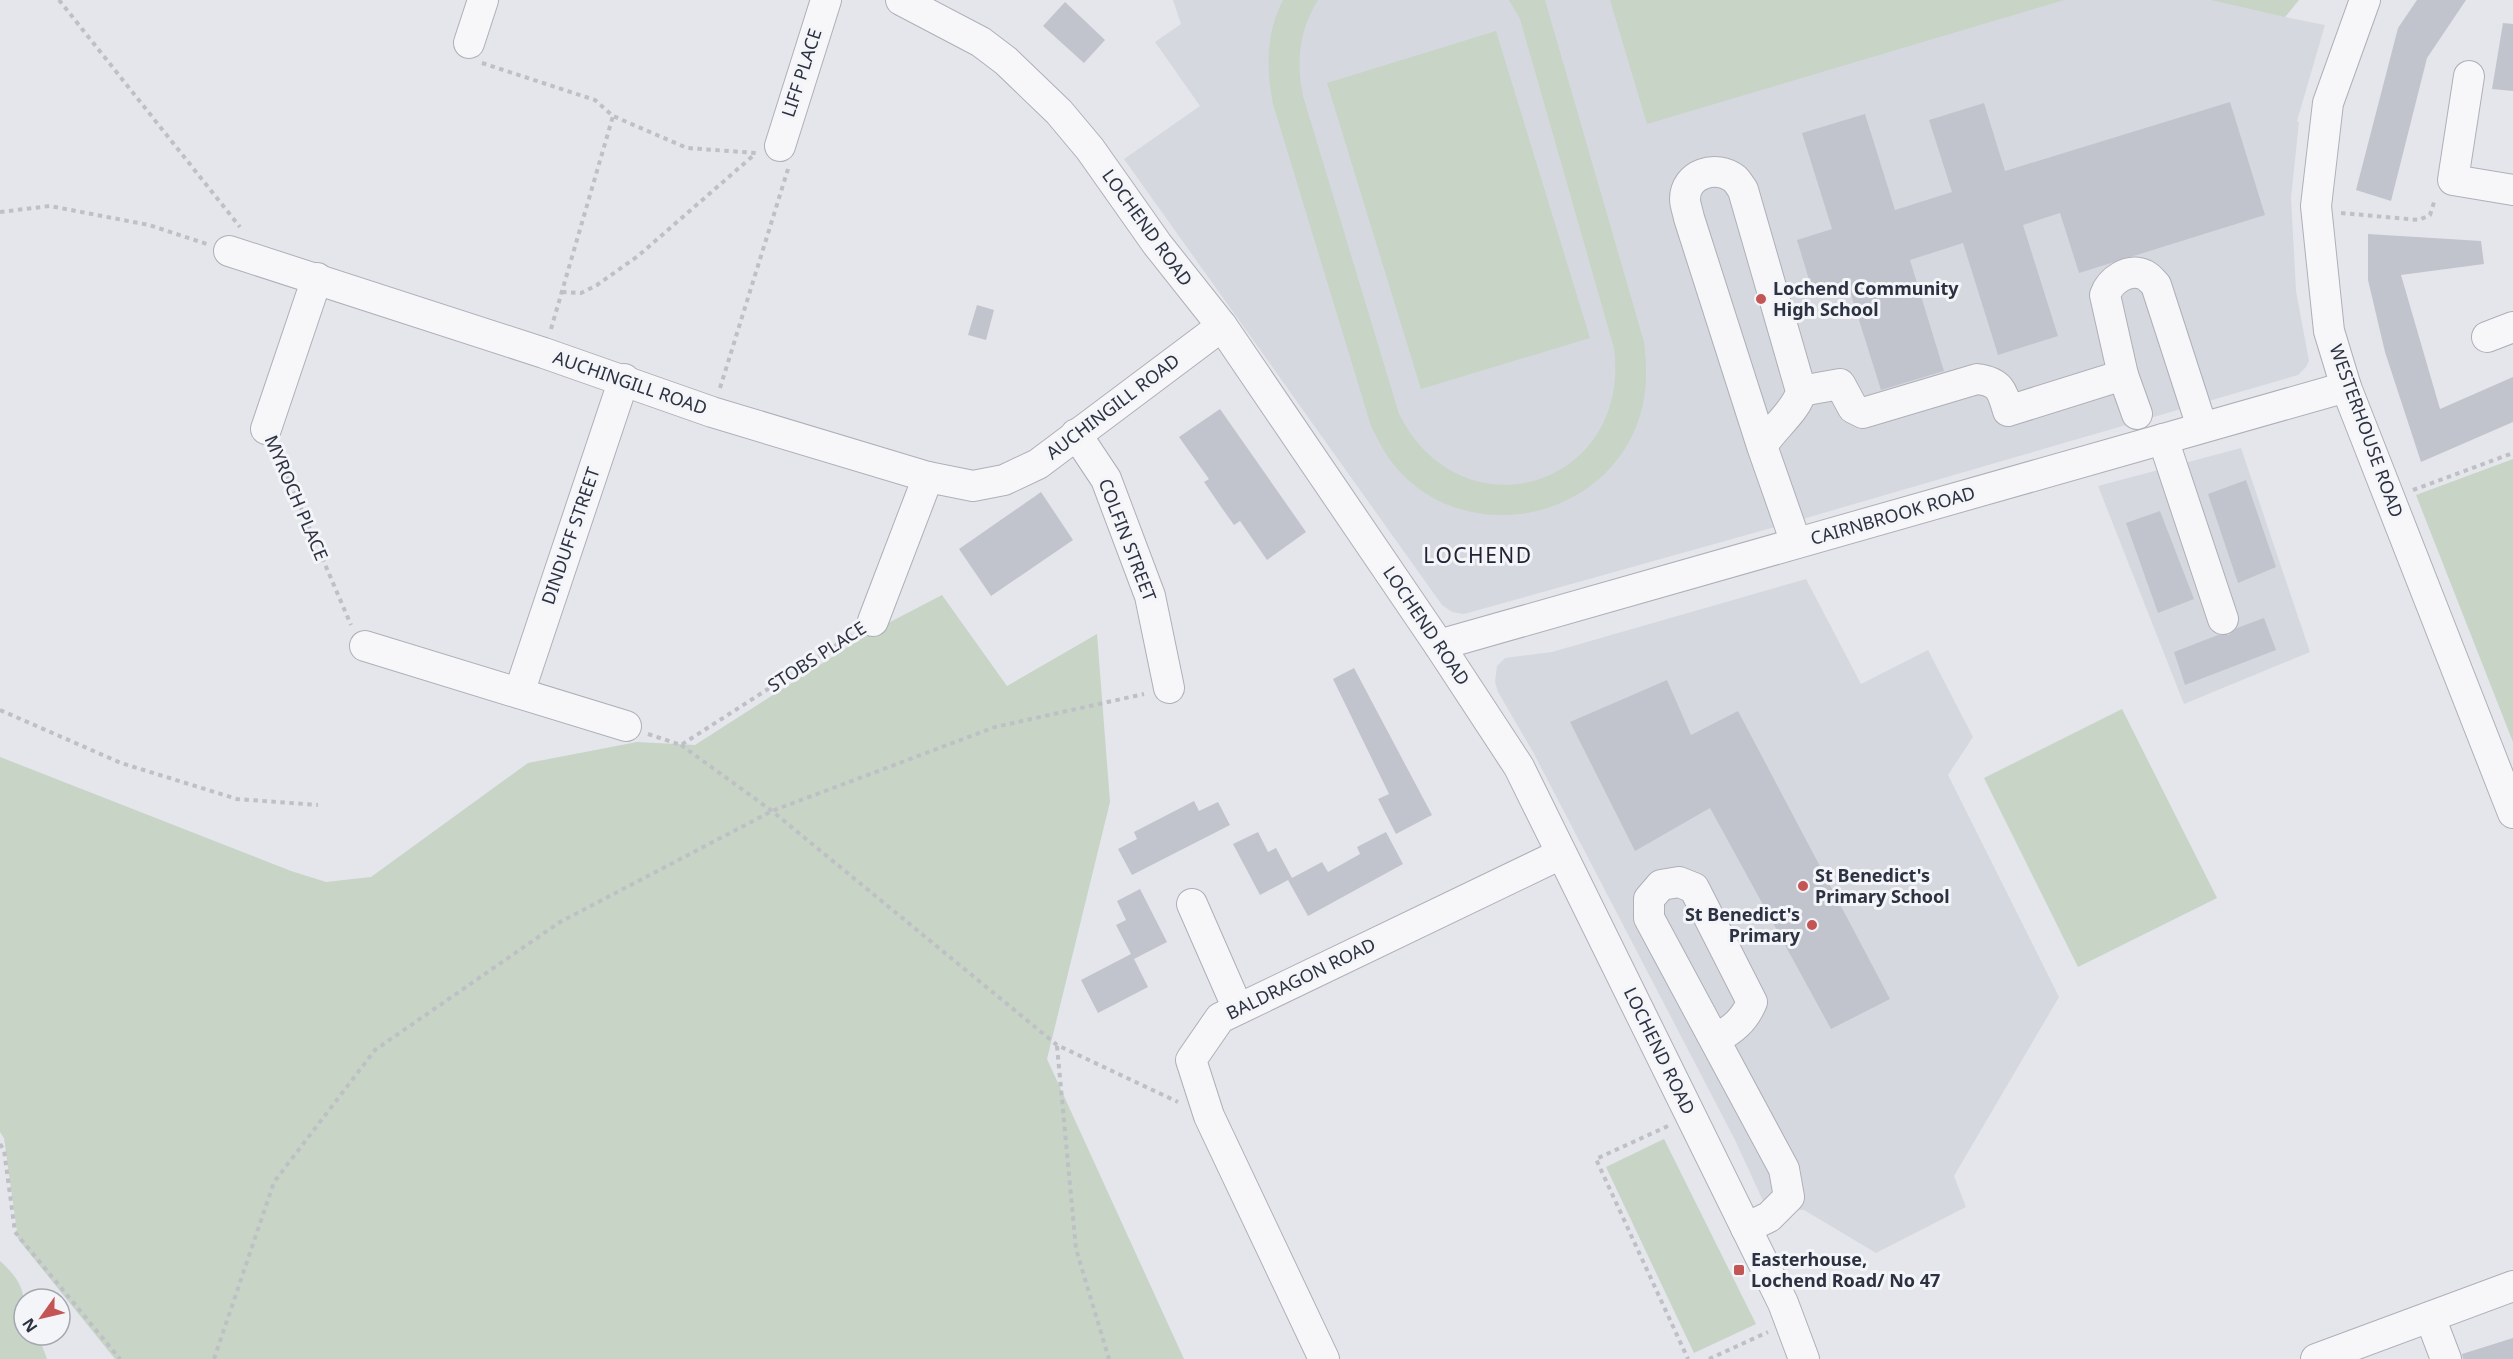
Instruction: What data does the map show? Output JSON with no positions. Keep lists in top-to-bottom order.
{
  "streets": {
    "street": [
      "LIFF PLACE",
      "LOCHEND ROAD",
      "AUCHINGILL ROAD",
      "WESTERHOUSE ROAD",
      "MYROCH PLACE",
      "CAIRNBROOK ROAD",
      "DINDUFF STREET",
      "COLFIN STREET",
      "STOBS PLACE",
      "BALDRAGON ROAD"
    ]
  },
  "crossings": [
    ["LOCHEND ROAD", "AUCHINGILL ROAD"],
    ["LOCHEND ROAD", "CAIRNBROOK ROAD"],
    ["LOCHEND ROAD", "BALDRAGON ROAD"],
    ["AUCHINGILL ROAD", "MYROCH PLACE"],
    ["AUCHINGILL ROAD", "DINDUFF STREET"],
    ["AUCHINGILL ROAD", "COLFIN STREET"],
    ["AUCHINGILL ROAD", "STOBS PLACE"],
    ["WESTERHOUSE ROAD", "CAIRNBROOK ROAD"]
  ],
  "districts": ["LOCHEND"],
  "places": {
    "other": ["Lochend Community High School", "St Benedict's Primary School", "St Benedict's Primary"],
    "transit": ["Easterhouse, Lochend Road/ No 47"]
  },
  "north": "bottom left"
}
